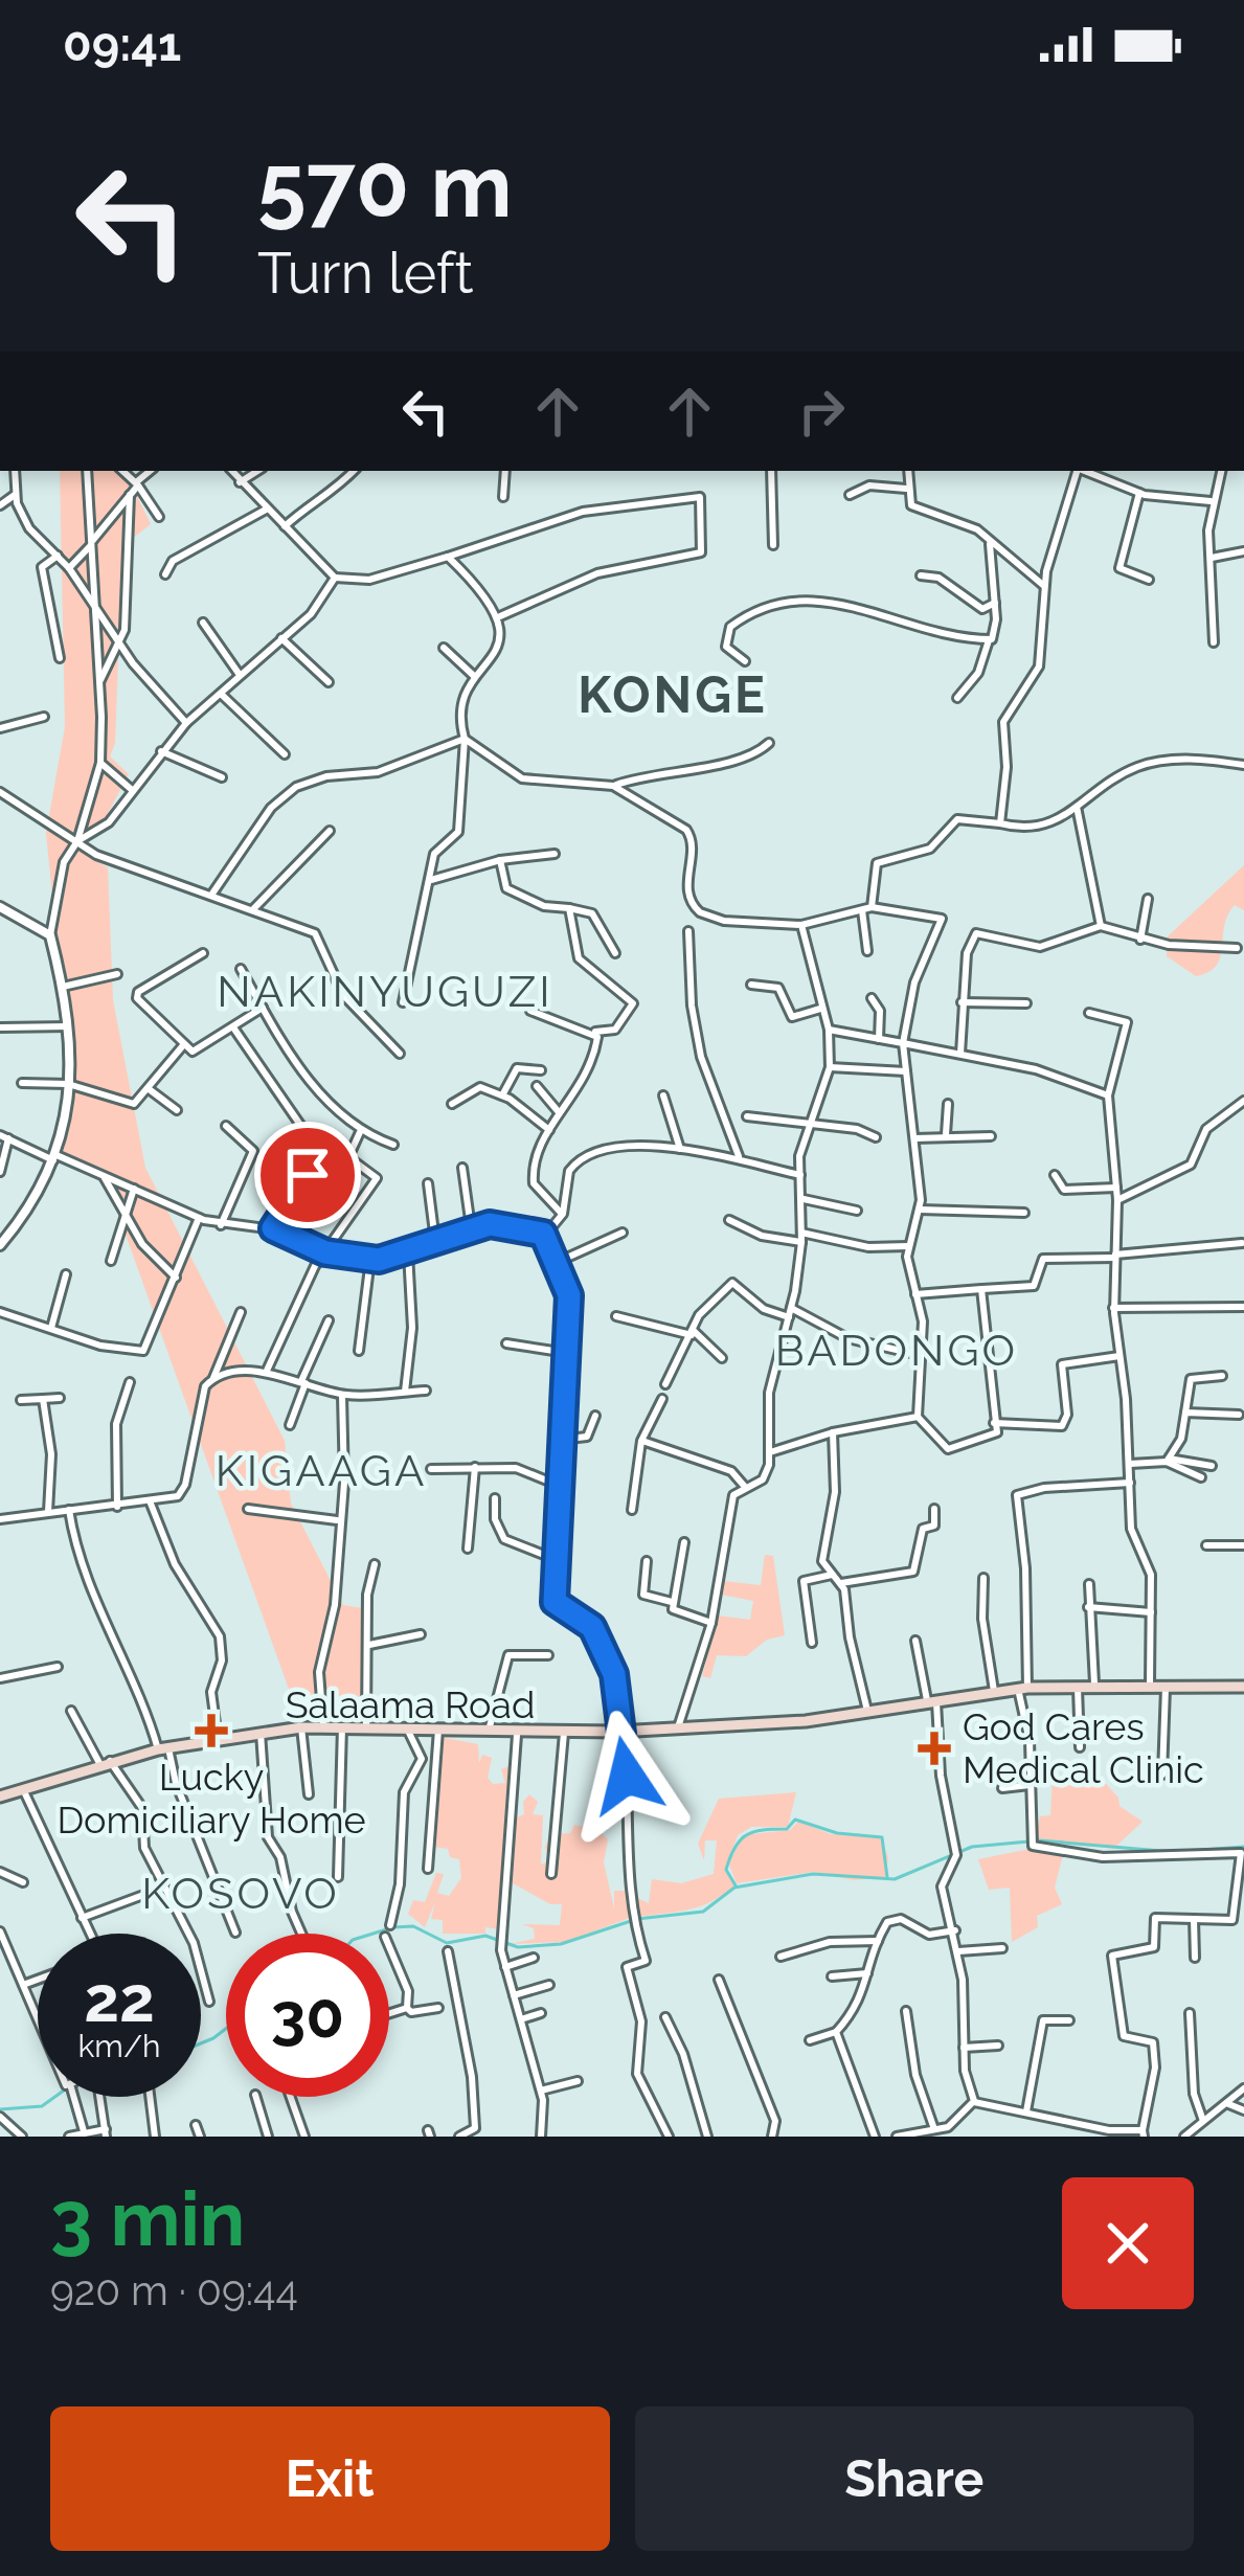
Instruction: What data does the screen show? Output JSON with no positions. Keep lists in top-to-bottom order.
{
  "streets": {
    "main road": ["Salaama Road"]
  },
  "districts": [
    "KONGE",
    "NAKINYUGUZI",
    "BADONGO",
    "KIGAAGA",
    "KOSOVO"
  ],
  "places": {
    "health": ["Lucky Domiciliary Home", "God Cares Medical Clinic"]
  },
  "page": {
    "status": "09:41",
    "turn": ["570 m", "Turn left"],
    "speed": "22 km/h",
    "limit": "30",
    "heading": ["3 min", "920 m · 09:44"],
    "buttons": ["Exit", "Share"]
  }
}
